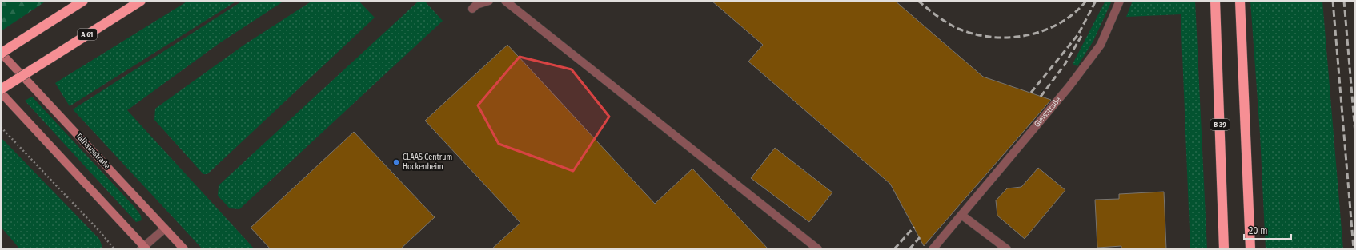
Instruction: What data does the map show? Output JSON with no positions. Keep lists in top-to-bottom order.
{
  "streets": {
    "highway": ["A 61", "B 39"],
    "main road": ["Talhausstraße"],
    "street": ["Gleisstraße"]
  },
  "places": ["CLAAS Centrum Hockenheim"],
  "scale_bar": "20 m"
}
